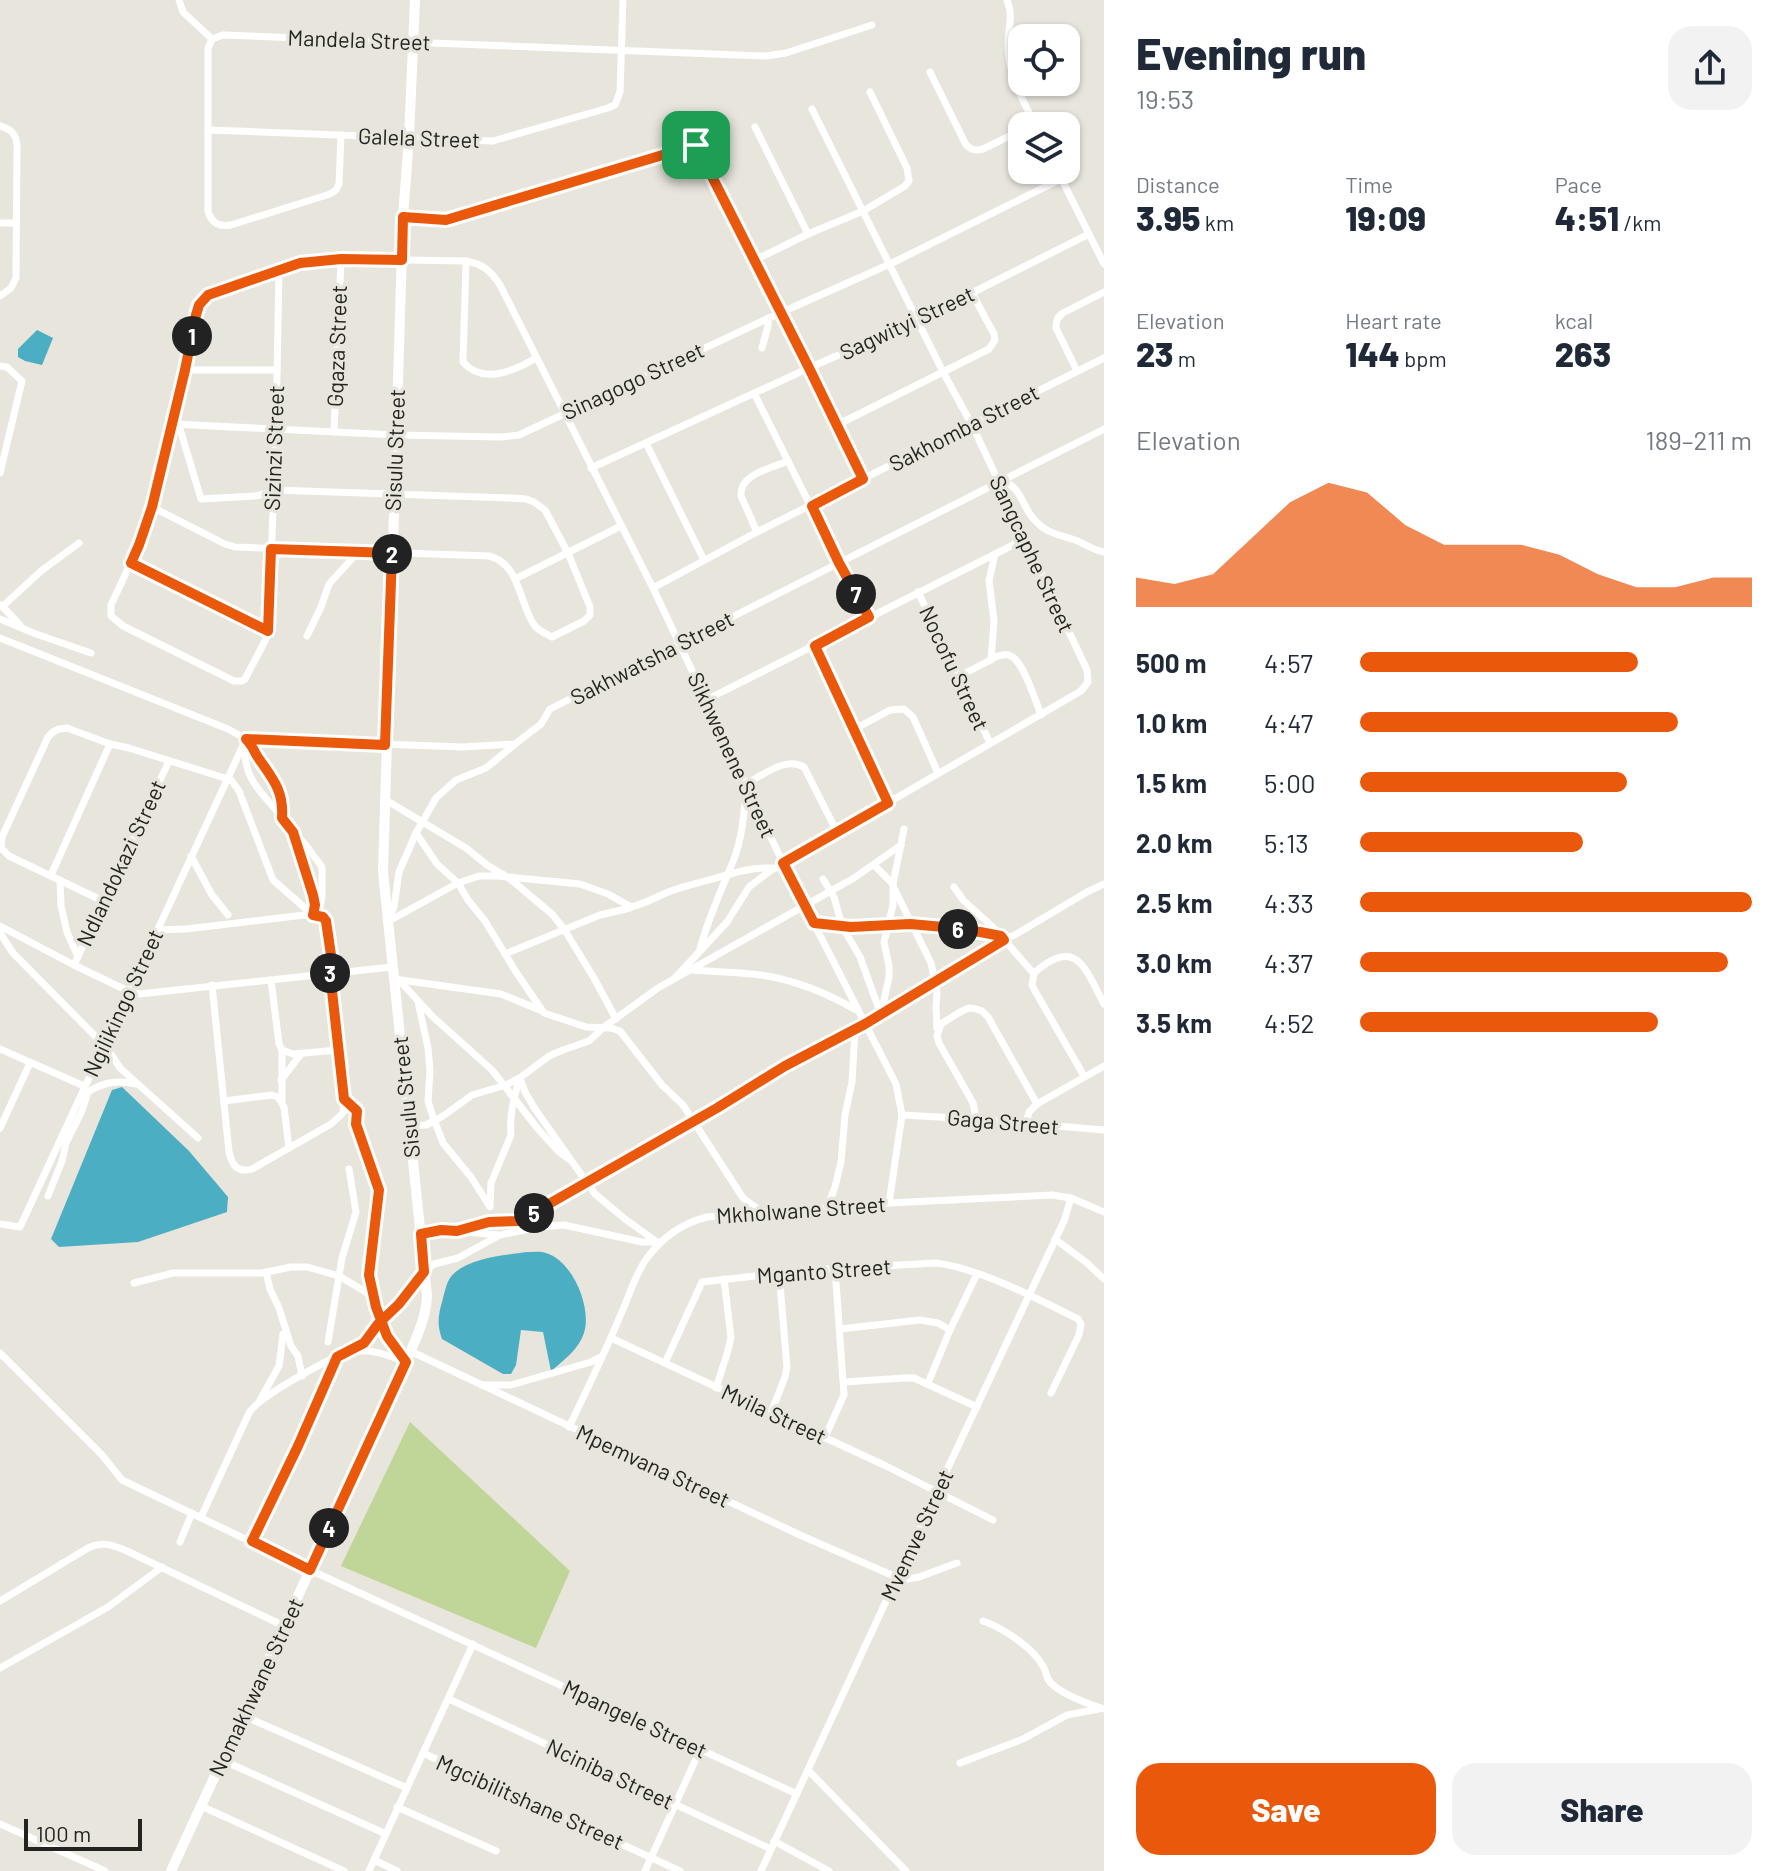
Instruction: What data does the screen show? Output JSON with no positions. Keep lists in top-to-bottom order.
{
  "streets": {
    "street": [
      "Mandela Street",
      "Galela Street",
      "Sagwityi Street",
      "Gqaza Street",
      "Sinagogo Street",
      "Sakhomba Street",
      "Sizinzi Street",
      "Sisulu Street",
      "Sangcaphe Street",
      "Sakhwatsha Street",
      "Nocofu Street",
      "Sikhwenene Street",
      "Ndlandokazi Street",
      "Ngilikingo Street",
      "Gaga Street",
      "Mkholwane Street",
      "Mganto Street",
      "Mvila Street",
      "Mpemvana Street",
      "Mvemve Street",
      "Nomakhwane Street",
      "Mpangele Street",
      "Nciniba Street",
      "Mgcibilitshane Street"
    ]
  },
  "crossings": [
    ["Mandela Street", "Galela Street"],
    ["Mandela Street", "Sisulu Street"],
    ["Galela Street", "Sisulu Street"],
    ["Sagwityi Street", "Sangcaphe Street"],
    ["Sagwityi Street", "Sikhwenene Street"],
    ["Gqaza Street", "Sinagogo Street"],
    ["Gqaza Street", "Sizinzi Street"],
    ["Sinagogo Street", "Sizinzi Street"],
    ["Sinagogo Street", "Sisulu Street"],
    ["Sinagogo Street", "Sangcaphe Street"],
    ["Sinagogo Street", "Sikhwenene Street"],
    ["Sakhomba Street", "Sangcaphe Street"],
    ["Sakhomba Street", "Sikhwenene Street"],
    ["Sizinzi Street", "Sisulu Street"],
    ["Sisulu Street", "Sakhwatsha Street"],
    ["Sisulu Street", "Nomakhwane Street"],
    ["Sangcaphe Street", "Sakhwatsha Street"],
    ["Sangcaphe Street", "Nocofu Street"],
    ["Sangcaphe Street", "Sikhwenene Street"],
    ["Sakhwatsha Street", "Sikhwenene Street"],
    ["Sikhwenene Street", "Gaga Street"],
    ["Sikhwenene Street", "Mkholwane Street"],
    ["Mkholwane Street", "Mvila Street"],
    ["Mkholwane Street", "Mpemvana Street"],
    ["Mkholwane Street", "Mvemve Street"],
    ["Mganto Street", "Mvila Street"],
    ["Mganto Street", "Mvemve Street"],
    ["Mvila Street", "Mvemve Street"],
    ["Mpemvana Street", "Mvemve Street"],
    ["Mpemvana Street", "Nomakhwane Street"],
    ["Mvemve Street", "Mpangele Street"],
    ["Mvemve Street", "Nciniba Street"],
    ["Nomakhwane Street", "Mpangele Street"]
  ],
  "scale_bar": "100 m",
  "page": {
    "heading": ["Evening run", "19:53"],
    "stats": [
      ["Distance", "3.95 km"],
      ["Time", "19:09"],
      ["Pace", "4:51 /km"],
      ["Elevation", "23 m"],
      ["Heart rate", "144 bpm"],
      ["kcal", "263"]
    ],
    "pins": [
      "1",
      "2",
      "7",
      "6",
      "3",
      "5",
      "4"
    ],
    "chart": ["Elevation", "189–211 m"],
    "list": [
      {
        "name": "500 m",
        "note": "4:57"
      },
      {
        "name": "1.0 km",
        "note": "4:47"
      },
      {
        "name": "1.5 km",
        "note": "5:00"
      },
      {
        "name": "2.0 km",
        "note": "5:13"
      },
      {
        "name": "2.5 km",
        "note": "4:33"
      },
      {
        "name": "3.0 km",
        "note": "4:37"
      },
      {
        "name": "3.5 km",
        "note": "4:52"
      }
    ],
    "buttons": ["Save", "Share"],
    "scale": "100 m"
  }
}
